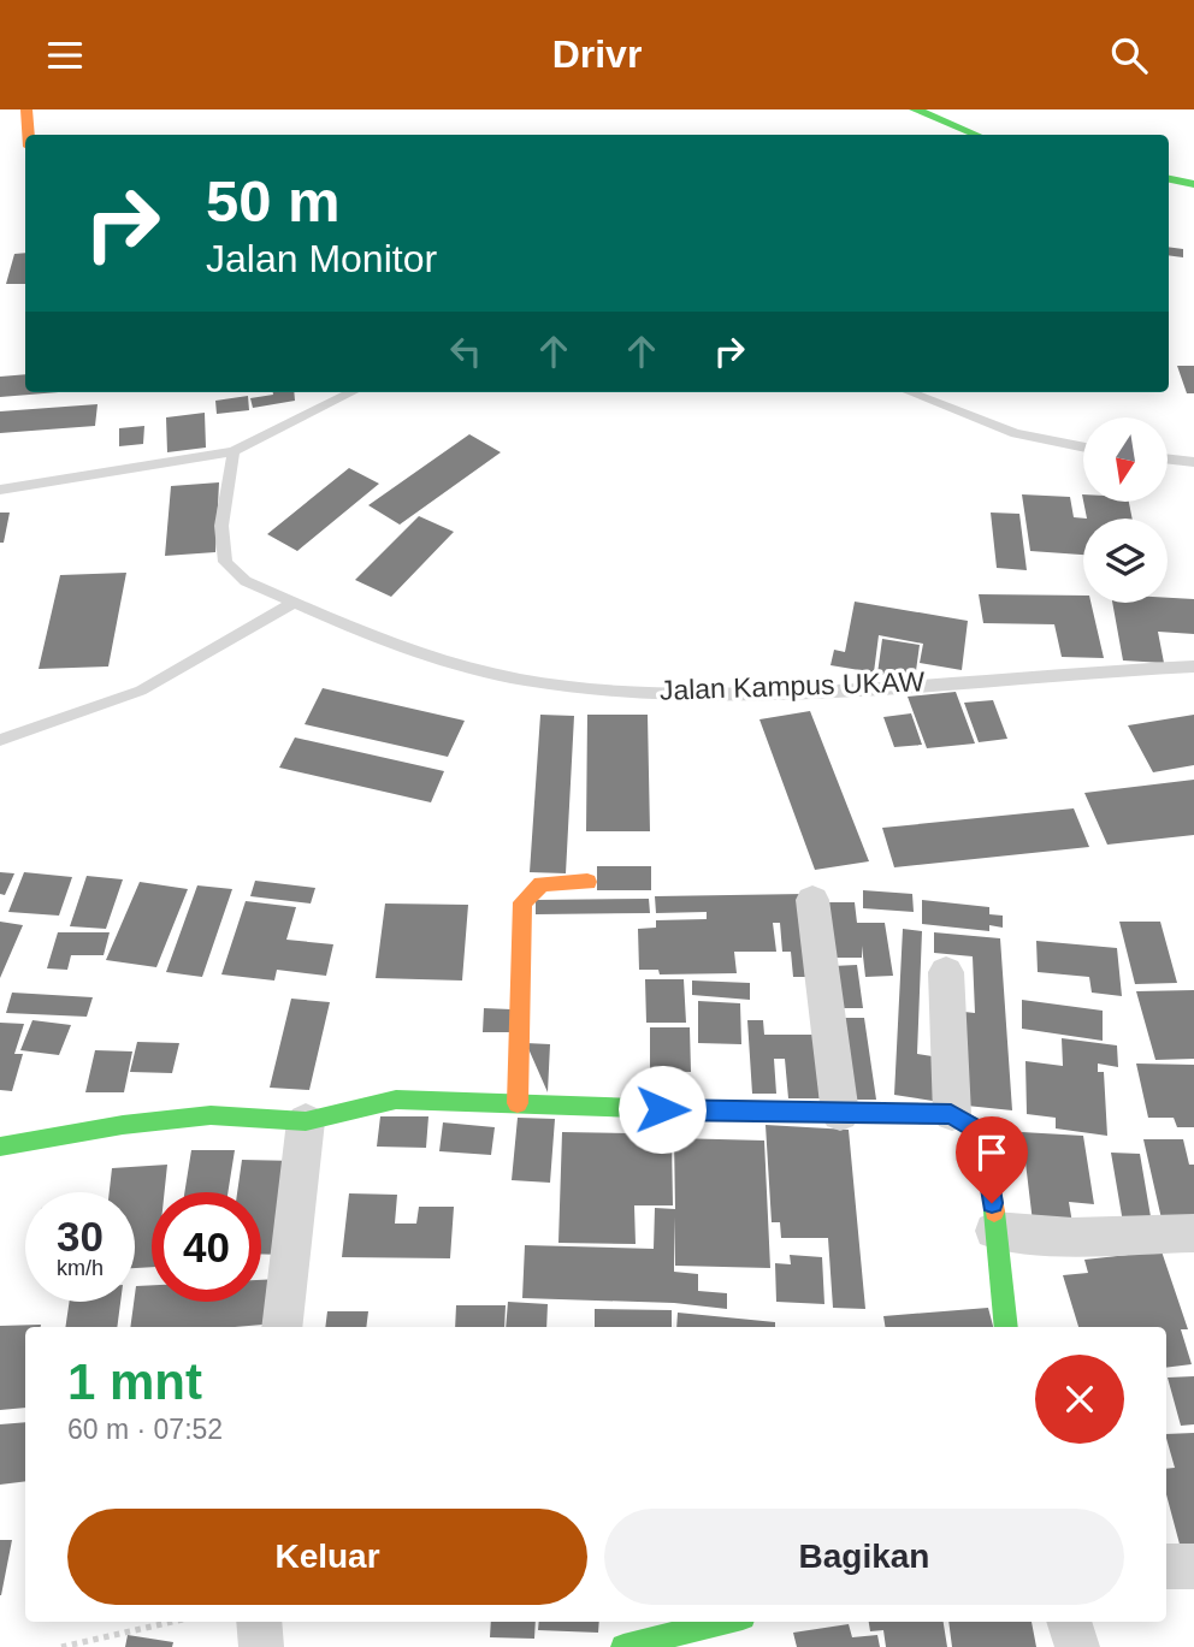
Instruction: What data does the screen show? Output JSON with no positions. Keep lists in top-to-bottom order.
{
  "streets": {
    "lane": ["Jalan Kampus UKAW"]
  },
  "north": "bottom",
  "page": {
    "header": "Drivr",
    "turn": ["50 m", "Jalan Monitor"],
    "speed": "30 km/h",
    "limit": "40",
    "heading": ["1 mnt", "60 m · 07:52"],
    "buttons": ["Keluar", "Bagikan"]
  }
}
